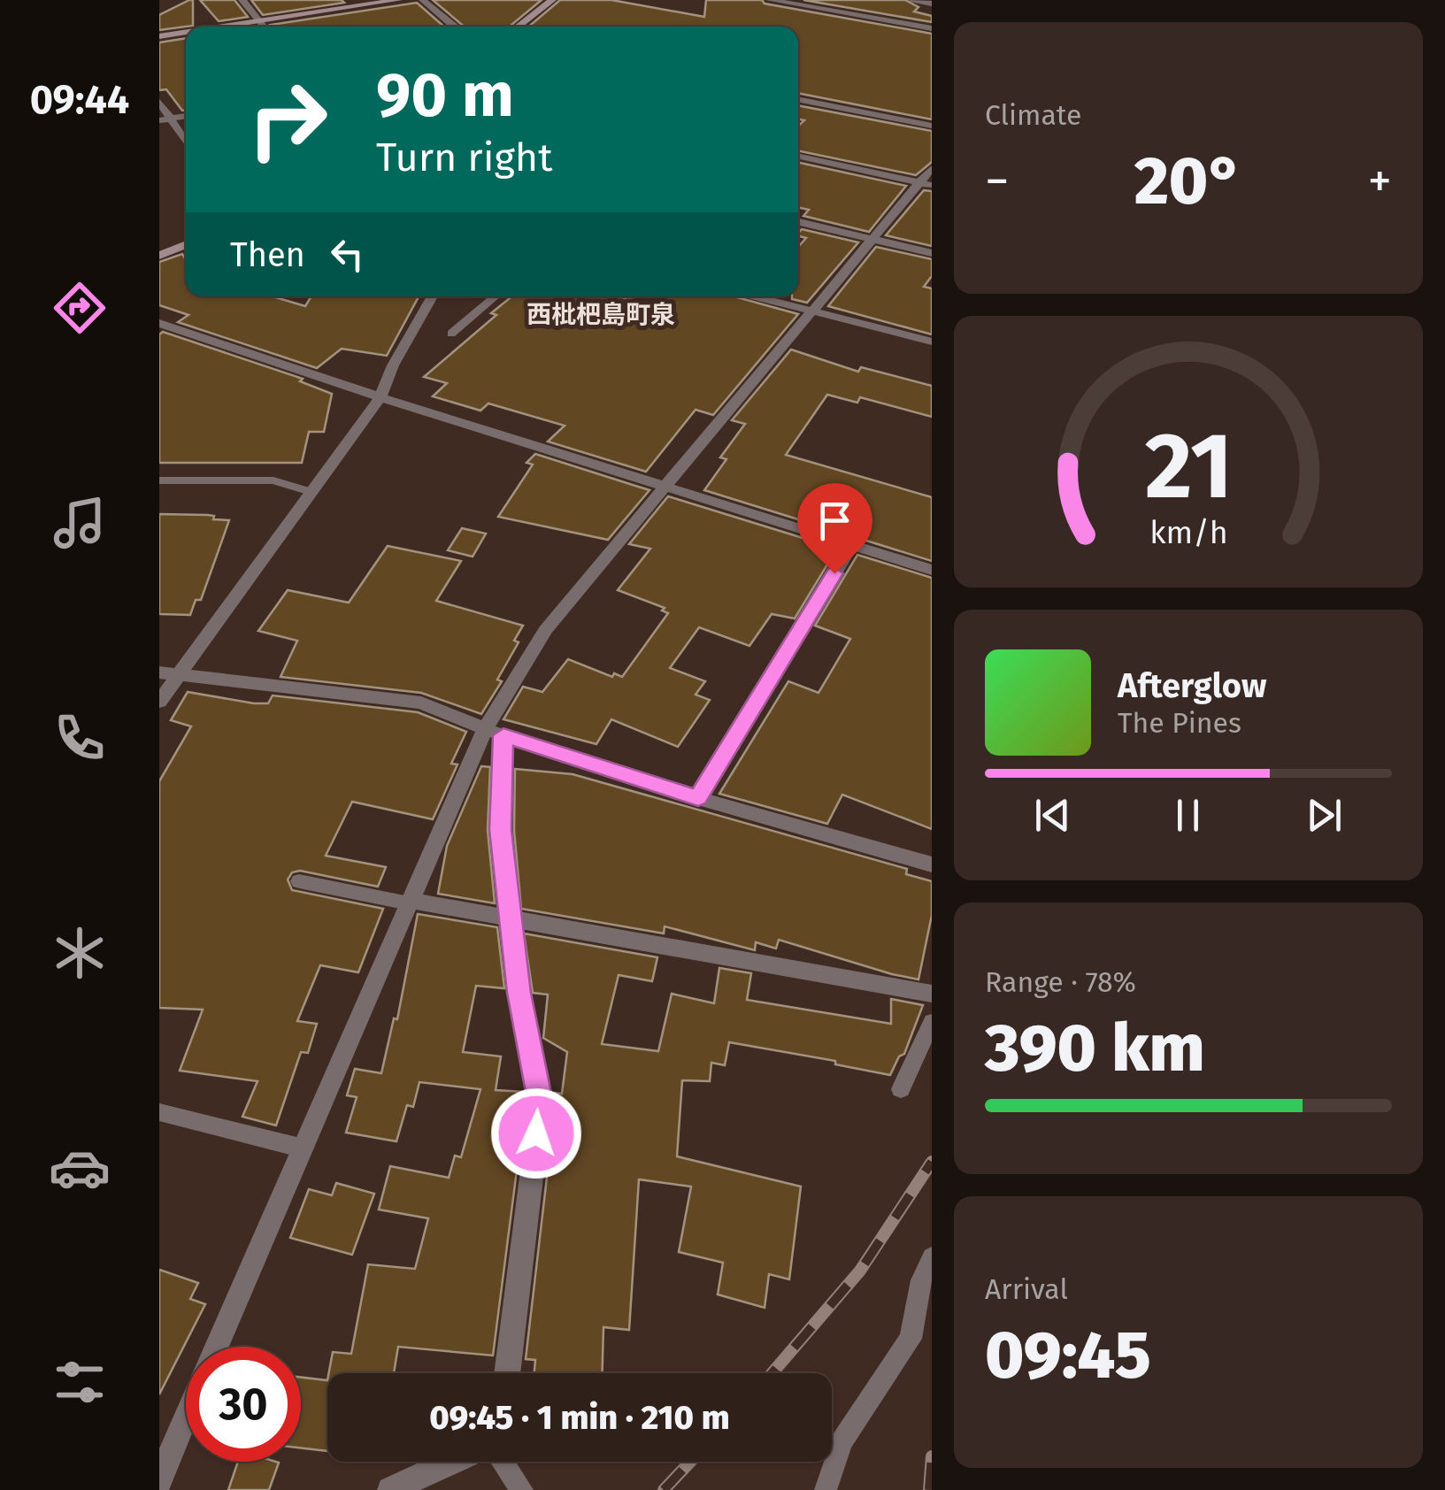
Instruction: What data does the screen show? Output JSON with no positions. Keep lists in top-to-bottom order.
{
  "districts": ["西枇杷島町泉"],
  "page": {
    "tabs": "09:44",
    "tile": [
      "Climate",
      ["Range · 78%", "390 km"],
      ["Arrival", "09:45"]
    ],
    "turn": ["90 m", "Turn right"],
    "heat": ["−", "20°", "+"],
    "then": "Then",
    "song": ["Afterglow", "The Pines"],
    "limit": "30",
    "trip": "09:45 · 1 min · 210 m",
    "gauge": ["21", "km/h"]
  }
}
